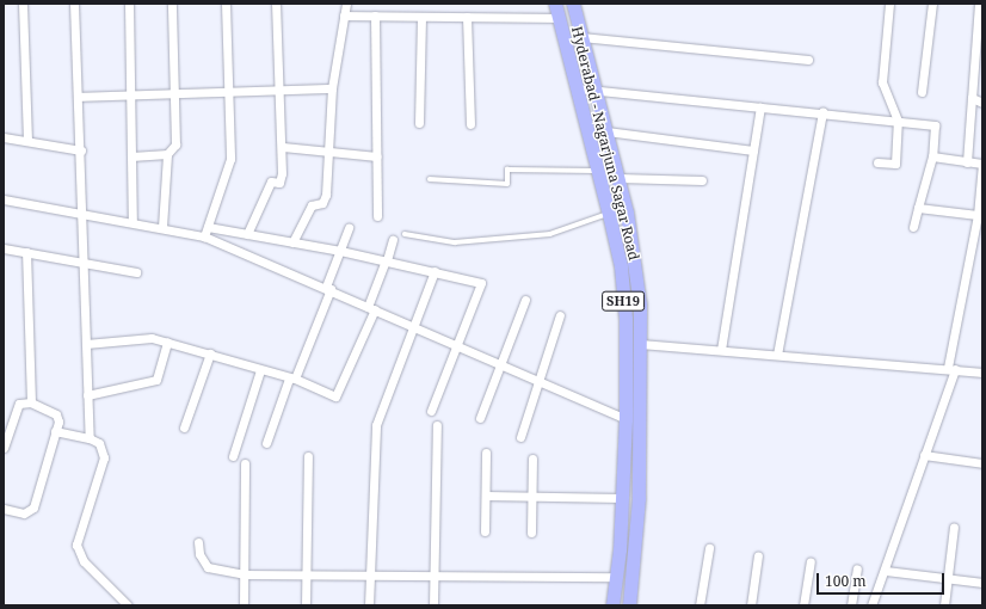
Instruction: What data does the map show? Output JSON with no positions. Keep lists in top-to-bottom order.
{
  "streets": {
    "main road": ["Hyderabad - Nagarjuna Sagar Road", "SH19"]
  },
  "scale_bar": "100 m"
}
